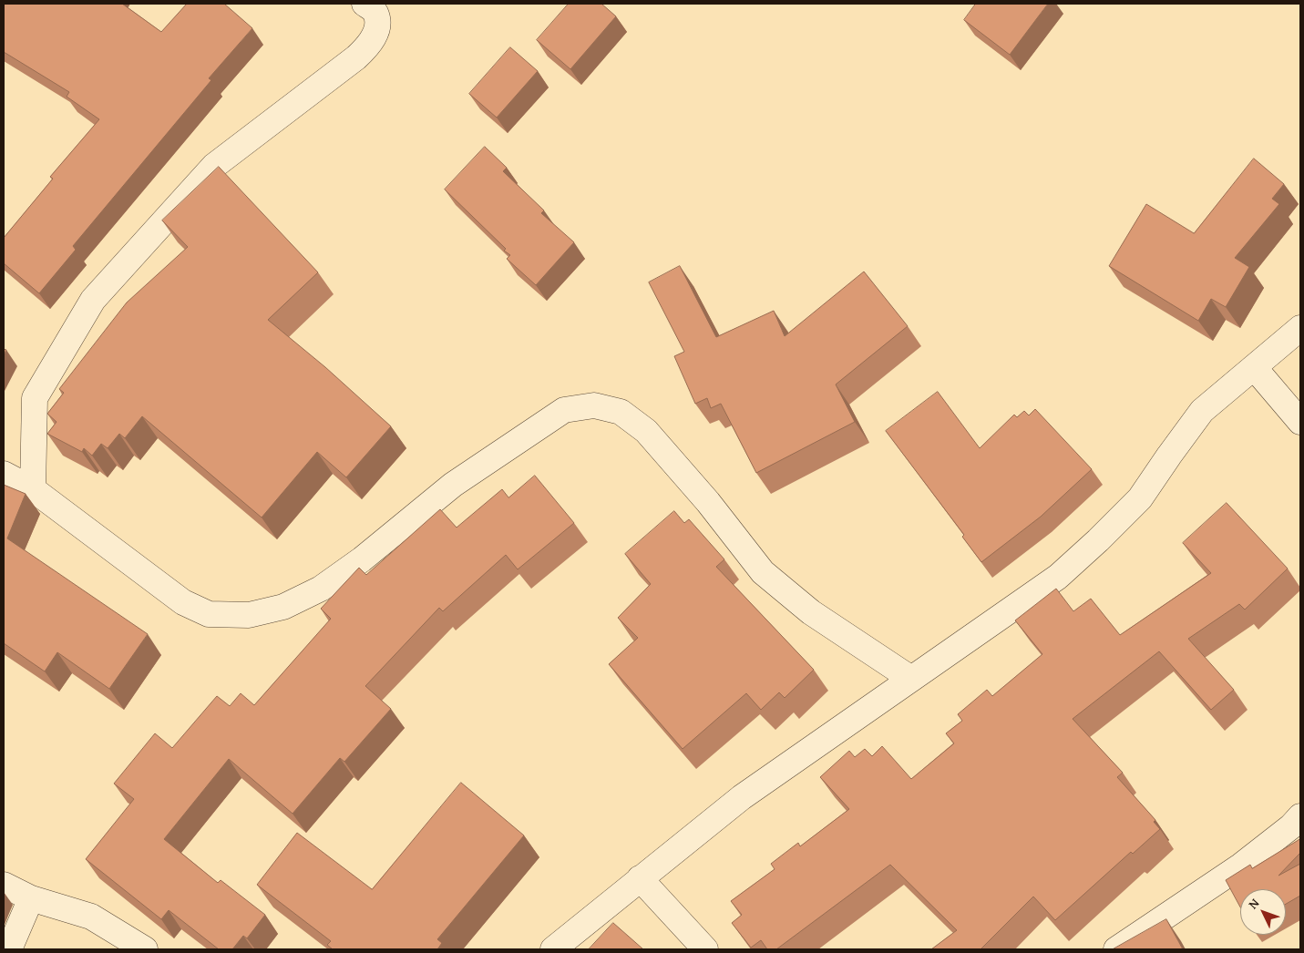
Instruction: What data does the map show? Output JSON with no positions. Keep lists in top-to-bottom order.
{
  "north": "top left"
}
